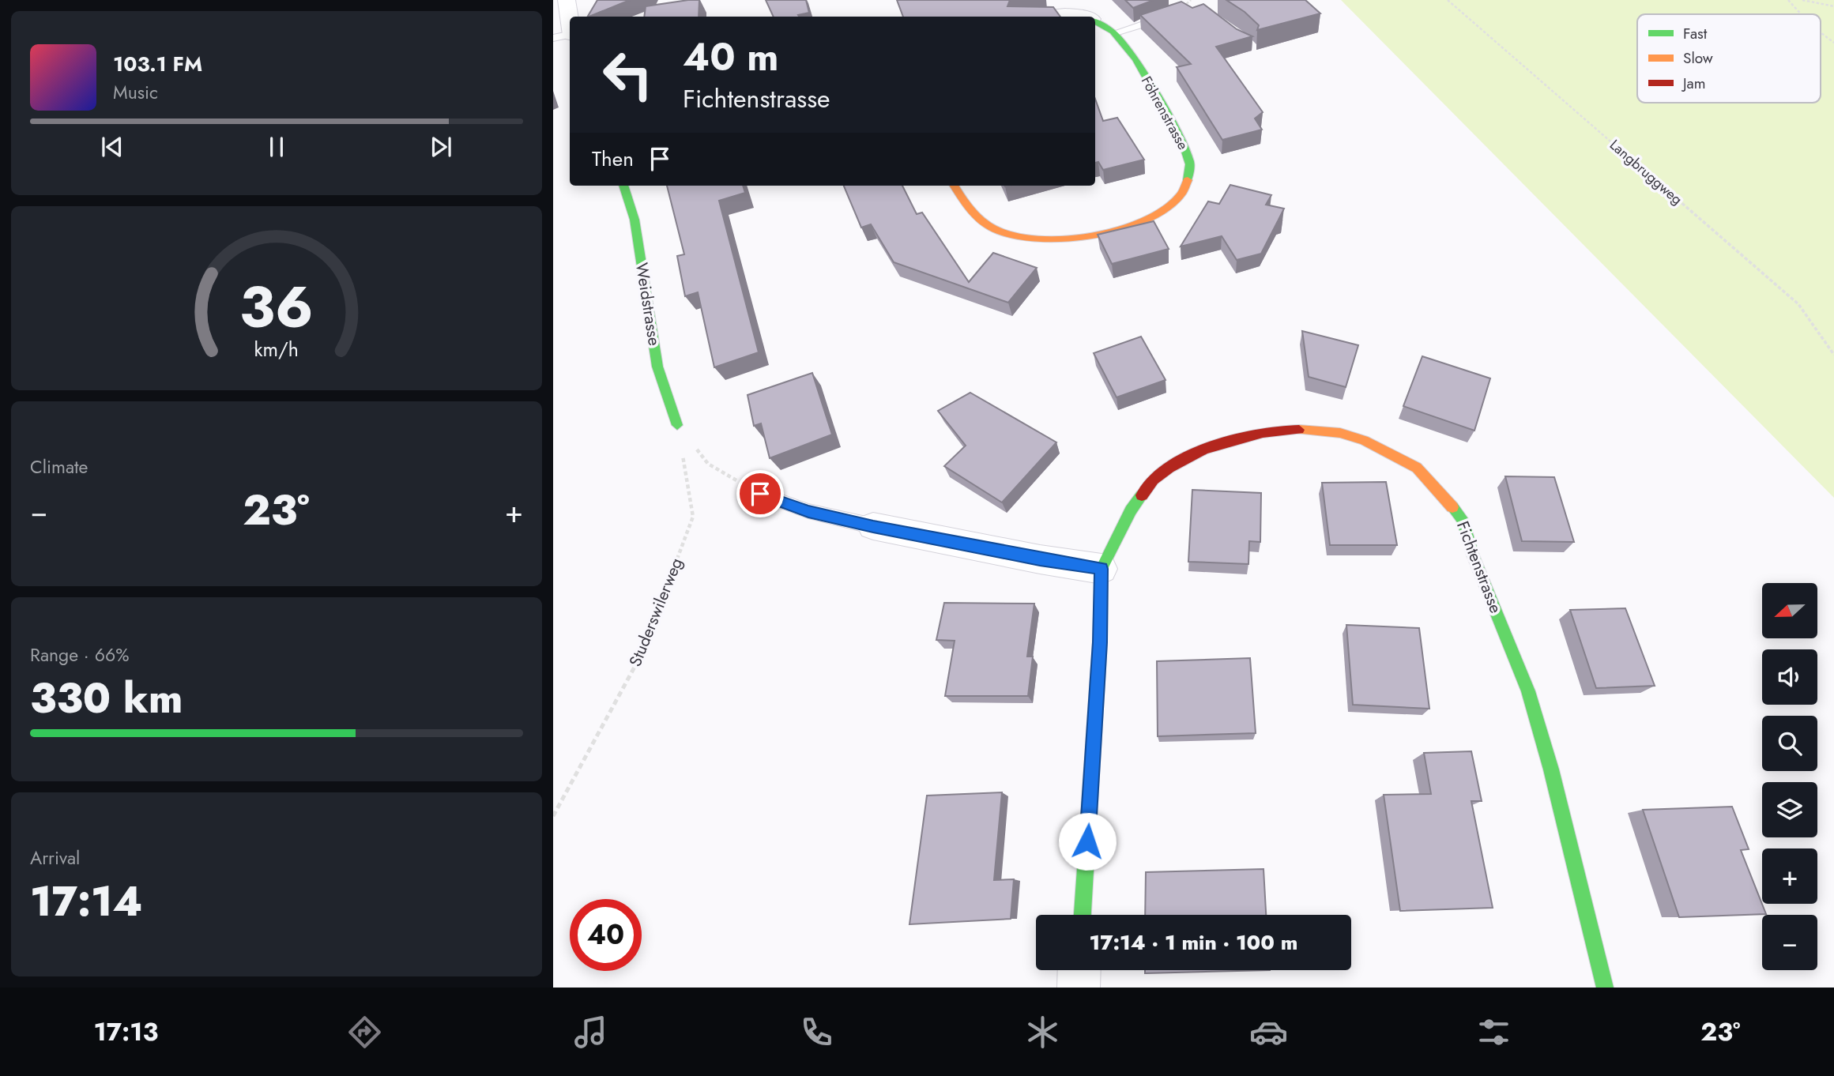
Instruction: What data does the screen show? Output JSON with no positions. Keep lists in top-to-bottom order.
{
  "streets": {
    "street": ["Föhrenstrasse", "Weidstrasse", "Fichtenstrasse"],
    "path": ["Langbruggweg", "Studerswilerweg"]
  },
  "crossings": [
    ["Weidstrasse", "Studerswilerweg"]
  ],
  "legend": ["Fast", "Slow", "Jam"],
  "north": "left",
  "page": {
    "turn": ["40 m", "Fichtenstrasse"],
    "song": ["103.1 FM", "Music"],
    "then": "Then",
    "tile": [
      "Climate",
      ["Range · 66%", "330 km"],
      ["Arrival", "17:14"]
    ],
    "heat": ["−", "23°", "+"],
    "map_buttons": ["+", "−"],
    "limit": "40",
    "trip": "17:14 · 1 min · 100 m",
    "tabs": ["17:13", "23°"],
    "gauge": ["36", "km/h"]
  }
}
